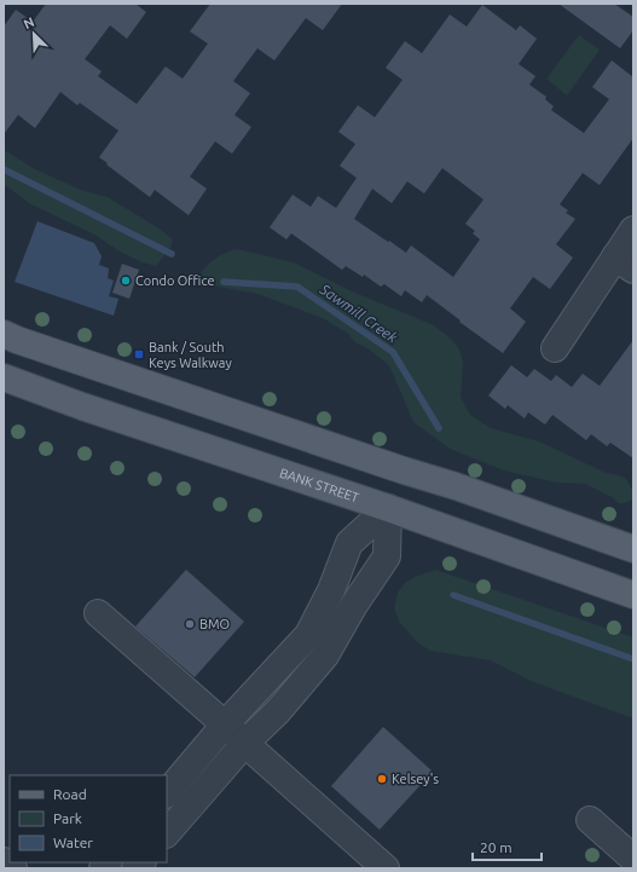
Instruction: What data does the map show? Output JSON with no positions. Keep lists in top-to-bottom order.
{
  "streets": {
    "main road": ["BANK STREET"]
  },
  "water": ["Sawmill Creek"],
  "places": {
    "other": ["Condo Office", "BMO", "Kelsey's"],
    "transit": ["Bank / South Keys Walkway"]
  },
  "legend": ["Road", "Park", "Water"],
  "scale_bar": "20 m",
  "north": "top left"
}
